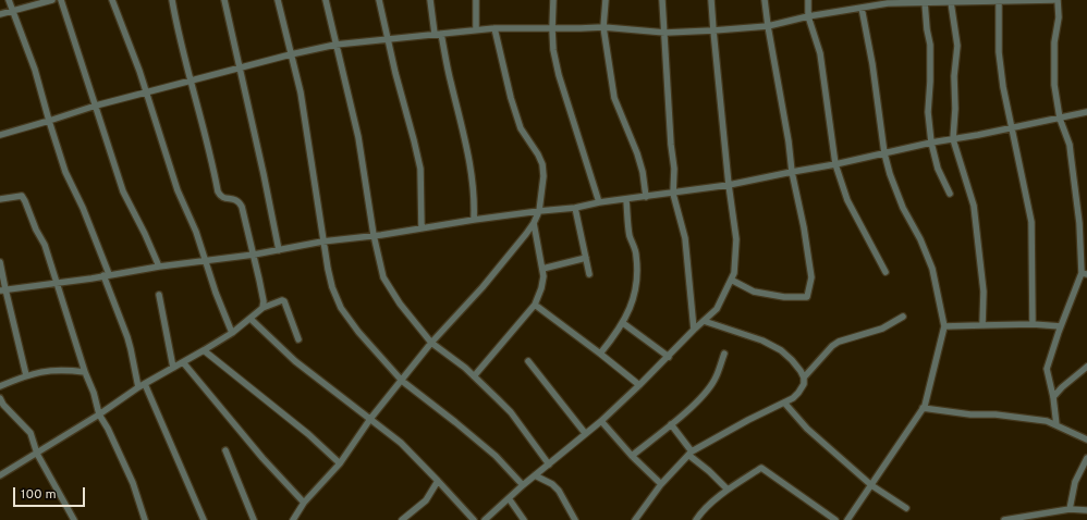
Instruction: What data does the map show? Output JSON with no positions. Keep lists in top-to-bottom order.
{
  "scale_bar": "100 m"
}
